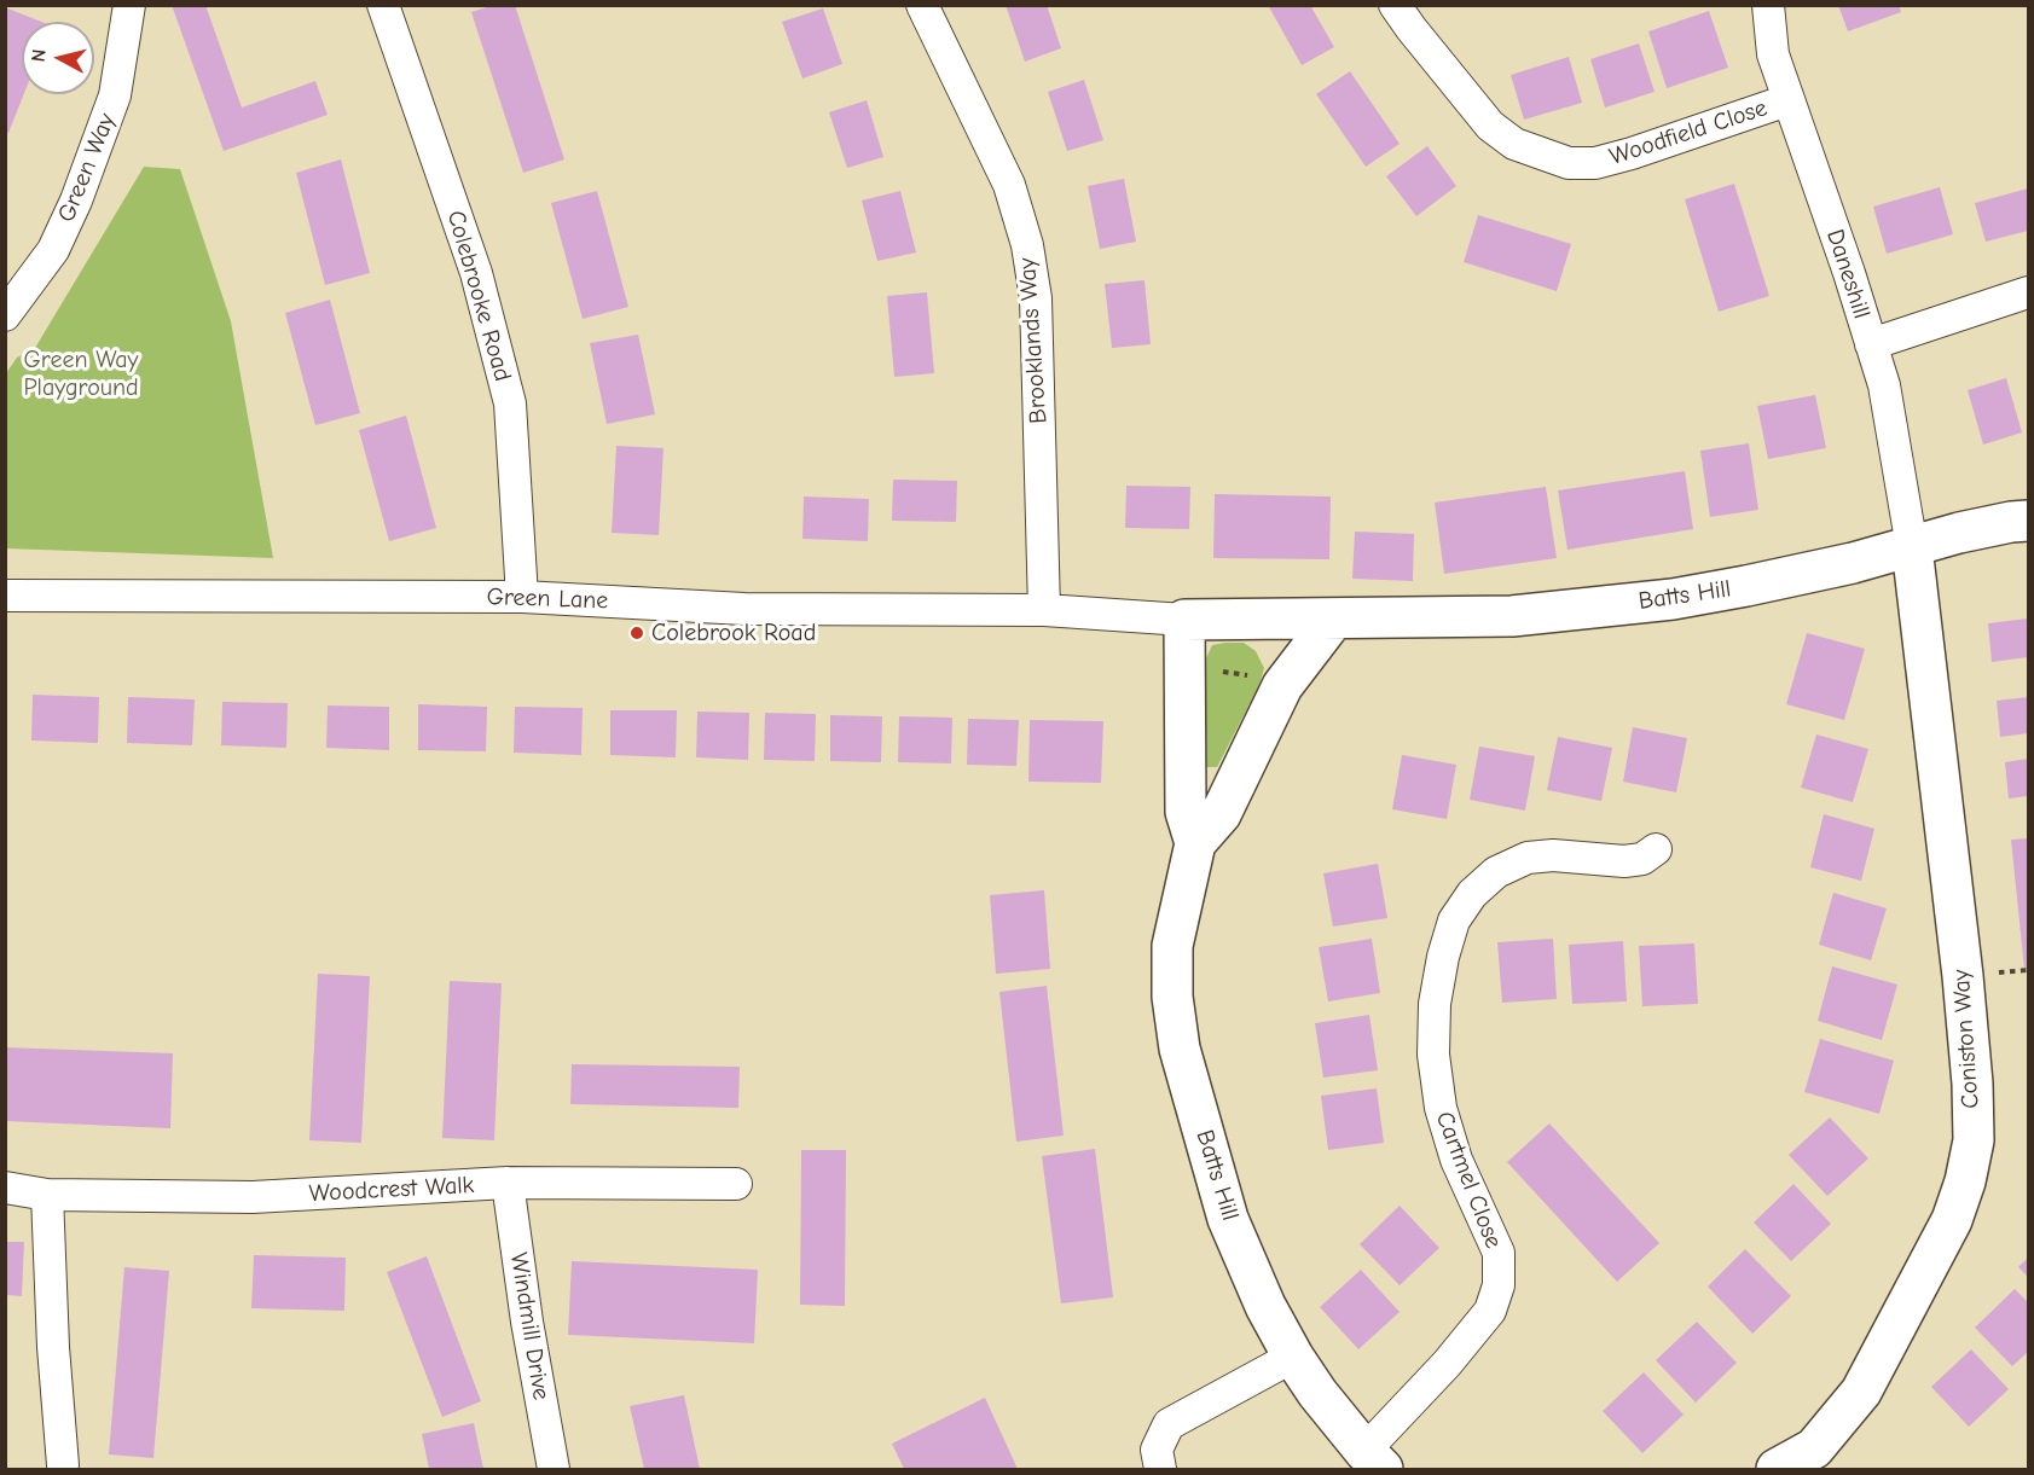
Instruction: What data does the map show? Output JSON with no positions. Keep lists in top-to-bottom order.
{
  "streets": {
    "street": [
      "Woodfield Close",
      "Green Way",
      "Daneshill",
      "Colebrooke Road",
      "Brooklands Way",
      "Batts Hill",
      "Green Lane",
      "Coniston Way",
      "Cartmel Close",
      "Woodcrest Walk",
      "Windmill Drive"
    ]
  },
  "crossings": [
    ["Woodfield Close", "Daneshill"],
    ["Daneshill", "Batts Hill"],
    ["Daneshill", "Coniston Way"],
    ["Colebrooke Road", "Green Lane"],
    ["Brooklands Way", "Green Lane"],
    ["Batts Hill", "Green Lane"],
    ["Batts Hill", "Coniston Way"],
    ["Batts Hill", "Cartmel Close"],
    ["Woodcrest Walk", "Windmill Drive"]
  ],
  "parks": ["Green Way Playground"],
  "places": ["Colebrook Road"],
  "north": "left"
}
